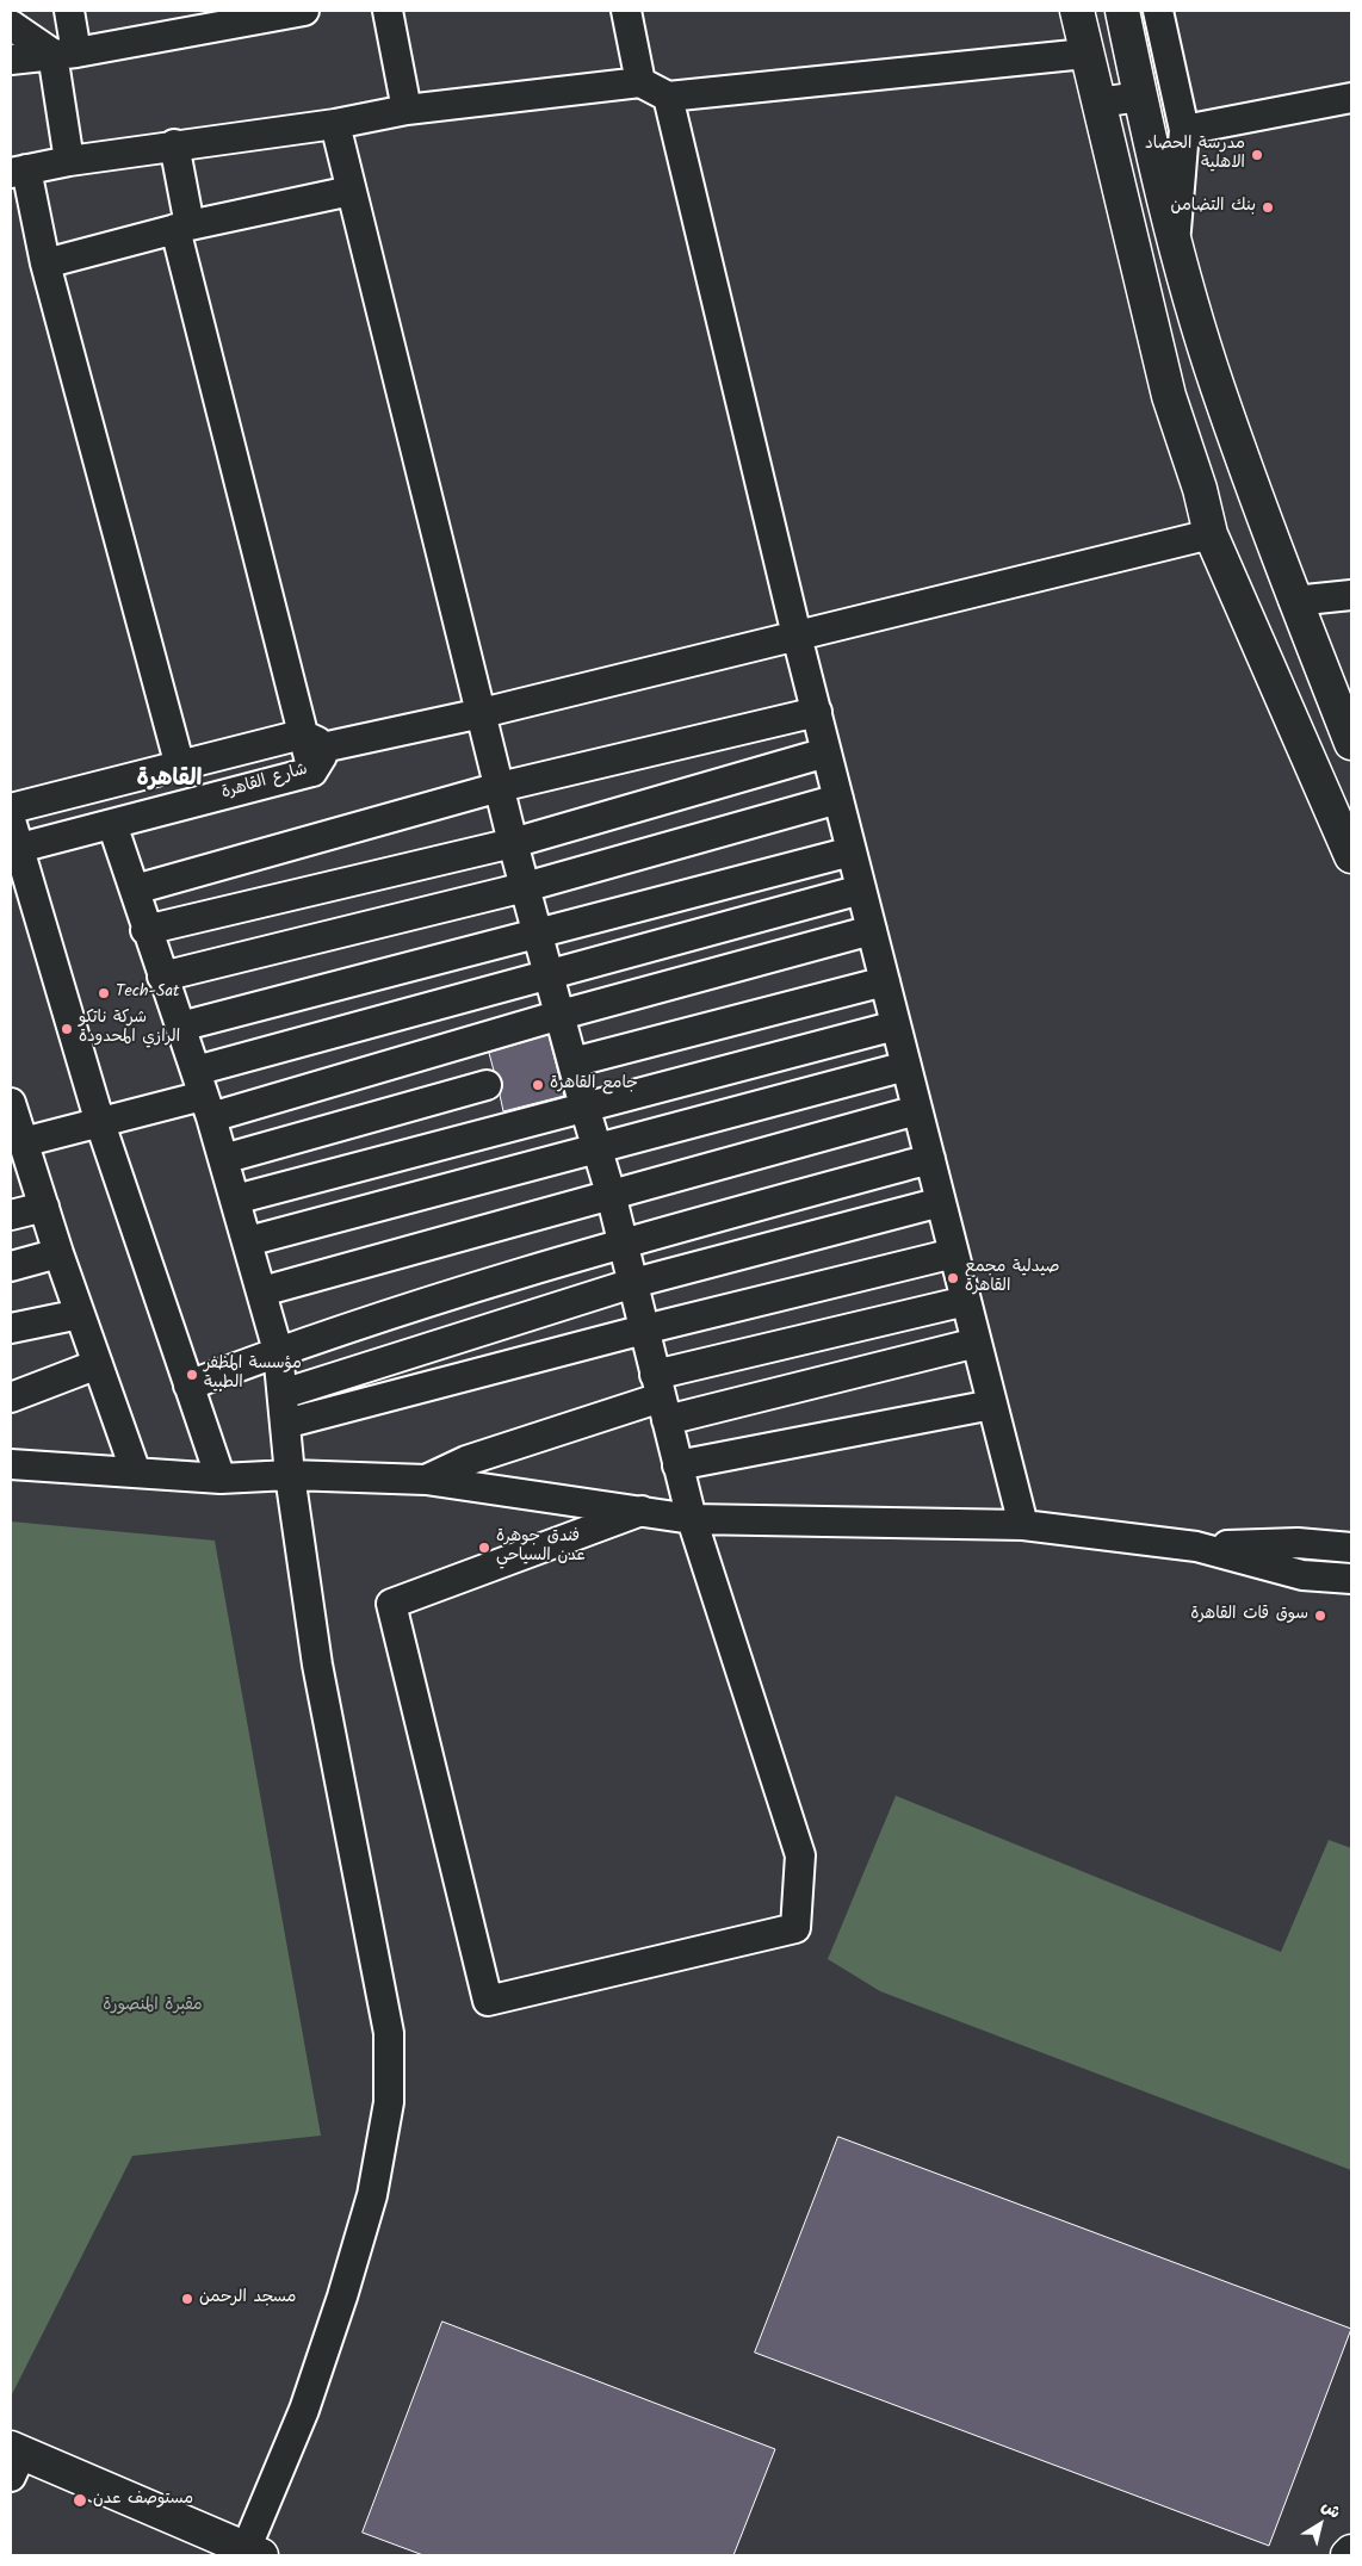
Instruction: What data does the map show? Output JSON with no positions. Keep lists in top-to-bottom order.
{
  "streets": {
    "street": ["شارع القاهرة"]
  },
  "districts": ["القاهرة"],
  "parks": ["مقبرة المنصورة"],
  "places": [
    "مدرسة الحصاد الاهلية",
    "بنك التضامن",
    "Tech-Sat",
    "شركة ناتكو الرازي المحدودة",
    "جامع القاهرة",
    "صيدلية مجمع القاهرة",
    "مؤسسة المظفر الطبية",
    "فندق جوهرة عدن السياحي",
    "سوق قات القاهرة",
    "مسجد الرحمن",
    "مستوصف عدن"
  ],
  "north": "top right"
}
